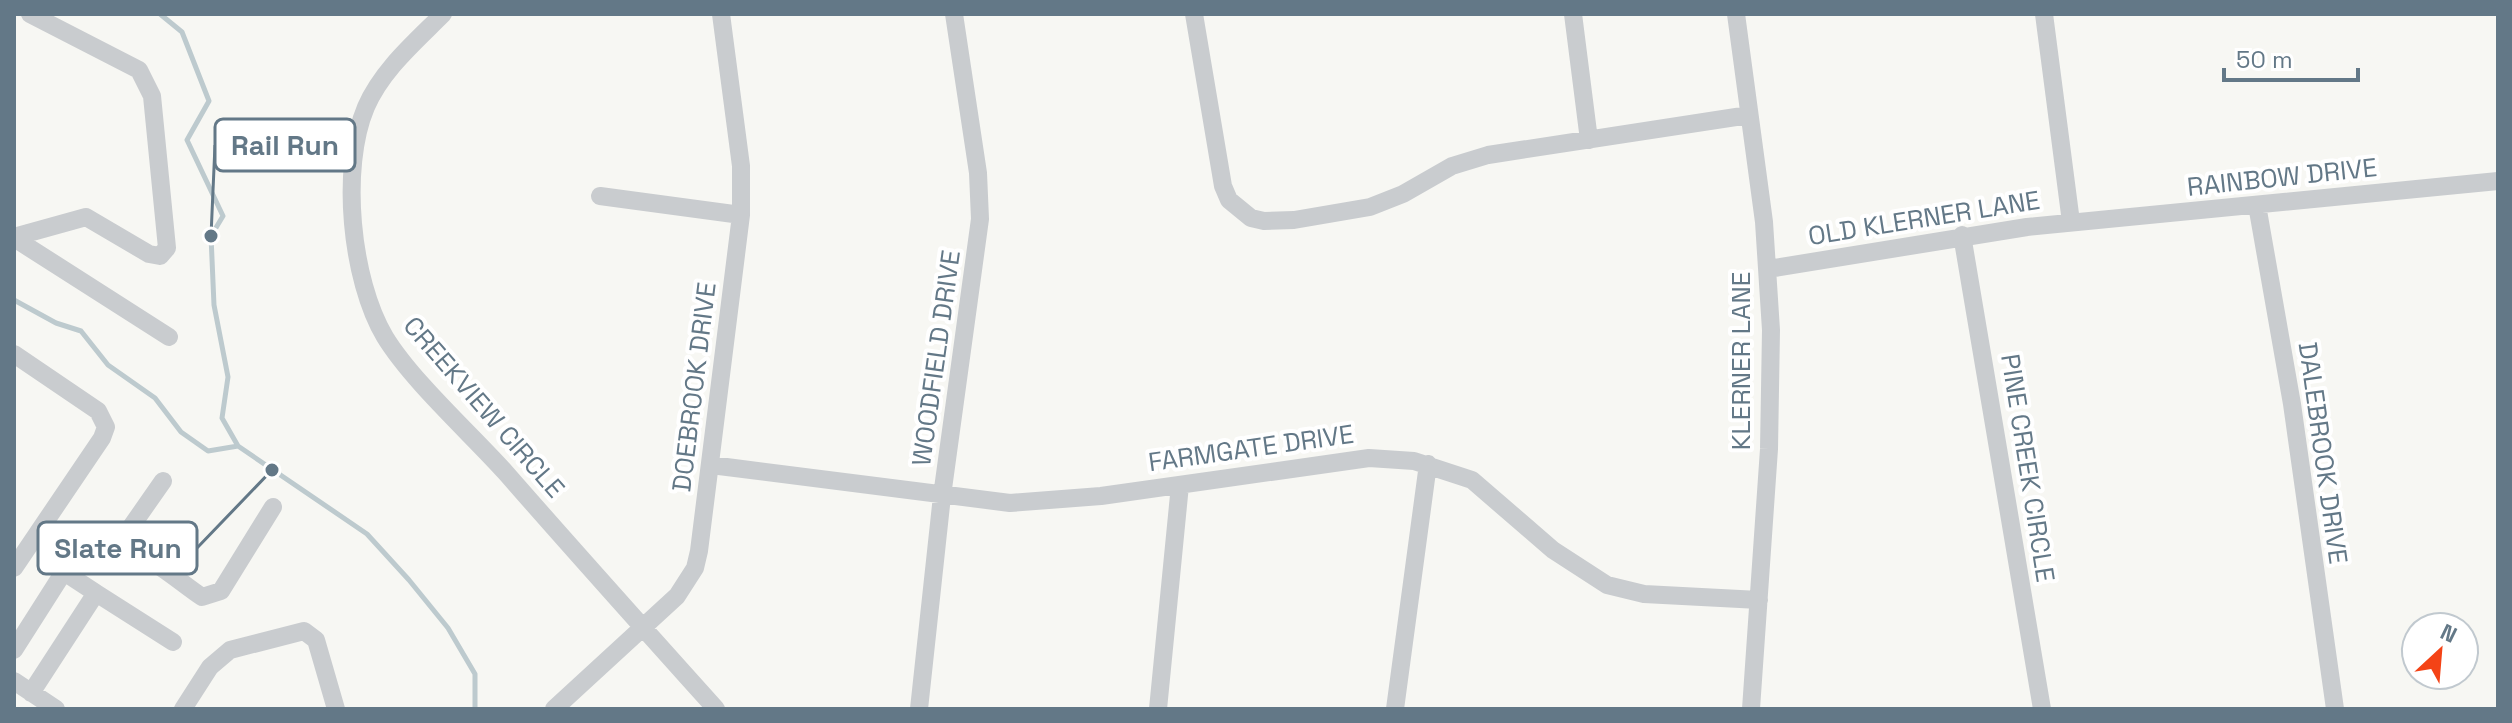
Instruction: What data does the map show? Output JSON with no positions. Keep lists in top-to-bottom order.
{
  "streets": {
    "street": [
      "RAINBOW DRIVE",
      "OLD KLERNER LANE",
      "WOODFIELD DRIVE",
      "KLERNER LANE",
      "DOEBROOK DRIVE",
      "CREEKVIEW CIRCLE",
      "FARMGATE DRIVE",
      "DALEBROOK DRIVE",
      "PINE CREEK CIRCLE"
    ]
  },
  "crossings": [
    ["RAINBOW DRIVE", "OLD KLERNER LANE"],
    ["RAINBOW DRIVE", "DALEBROOK DRIVE"],
    ["OLD KLERNER LANE", "KLERNER LANE"],
    ["OLD KLERNER LANE", "PINE CREEK CIRCLE"],
    ["WOODFIELD DRIVE", "FARMGATE DRIVE"],
    ["KLERNER LANE", "FARMGATE DRIVE"],
    ["DOEBROOK DRIVE", "CREEKVIEW CIRCLE"],
    ["DOEBROOK DRIVE", "FARMGATE DRIVE"]
  ],
  "places": ["Rail Run", "Slate Run"],
  "scale_bar": "50 m",
  "north": "top right"
}
